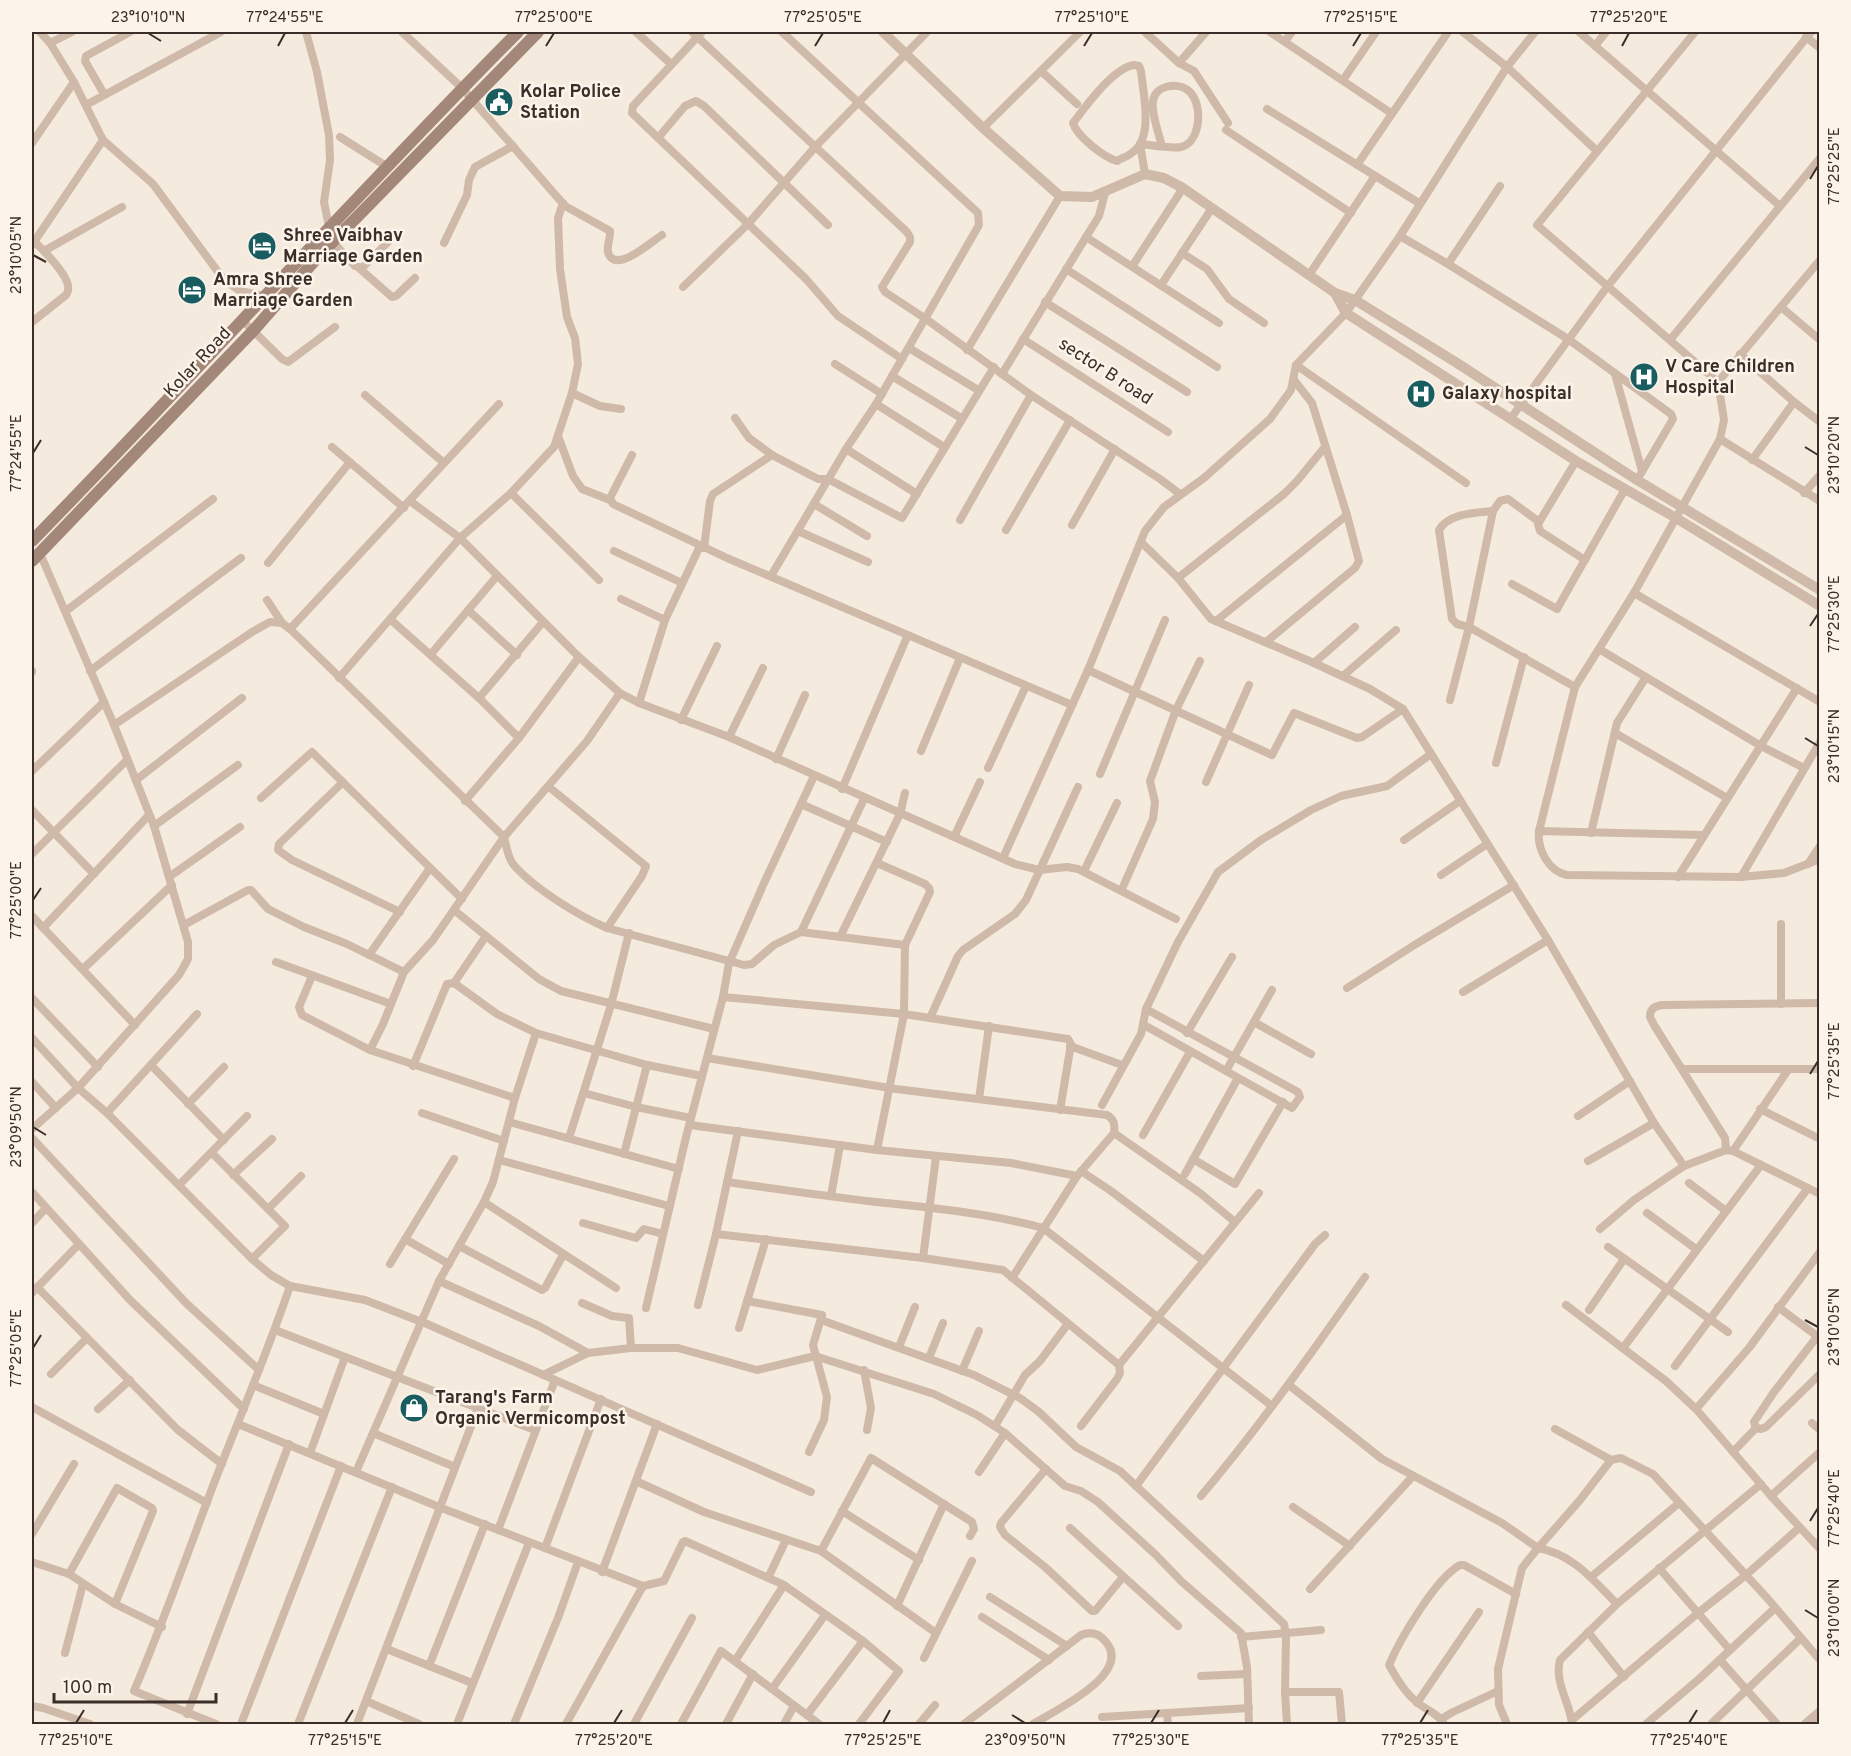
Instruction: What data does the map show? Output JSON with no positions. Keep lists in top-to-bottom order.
{
  "streets": {
    "main road": ["Kolar Road"],
    "street": ["sector B road"]
  },
  "places": {
    "public building": ["Kolar Police Station"],
    "hotel": ["Shree Vaibhav Marriage Garden", "Amra Shree Marriage Garden"],
    "hospital": ["V Care Children Hospital", "Galaxy hospital"],
    "shop": ["Tarang's Farm Organic Vermicompost"]
  },
  "scale_bar": "100 m",
  "coordinates": [
    "23°10'10\"N",
    "77°24'55\"E",
    "77°25'00\"E",
    "77°25'05\"E",
    "77°25'10\"E",
    "77°25'15\"E",
    "77°25'20\"E",
    "77°25'25\"E",
    "23°10'05\"N",
    "23°10'20\"N",
    "77°25'30\"E",
    "23°10'15\"N",
    "77°25'35\"E",
    "23°09'50\"N",
    "77°25'40\"E",
    "23°10'00\"N"
  ]
}
